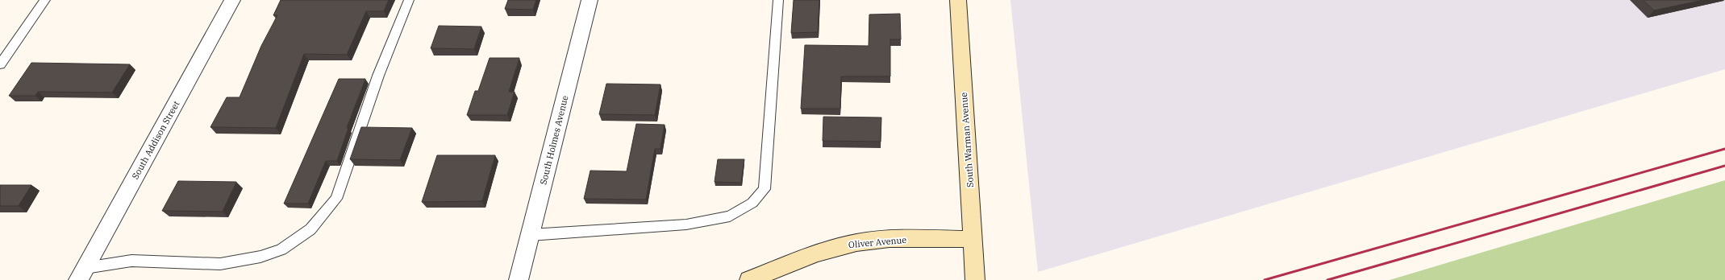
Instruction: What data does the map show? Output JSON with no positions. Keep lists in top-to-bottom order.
{
  "streets": {
    "main road": ["South Warman Avenue", "Oliver Avenue"],
    "street": ["South Addison Street", "South Holmes Avenue"]
  },
  "crossings": [
    ["South Warman Avenue", "Oliver Avenue"]
  ]
}
